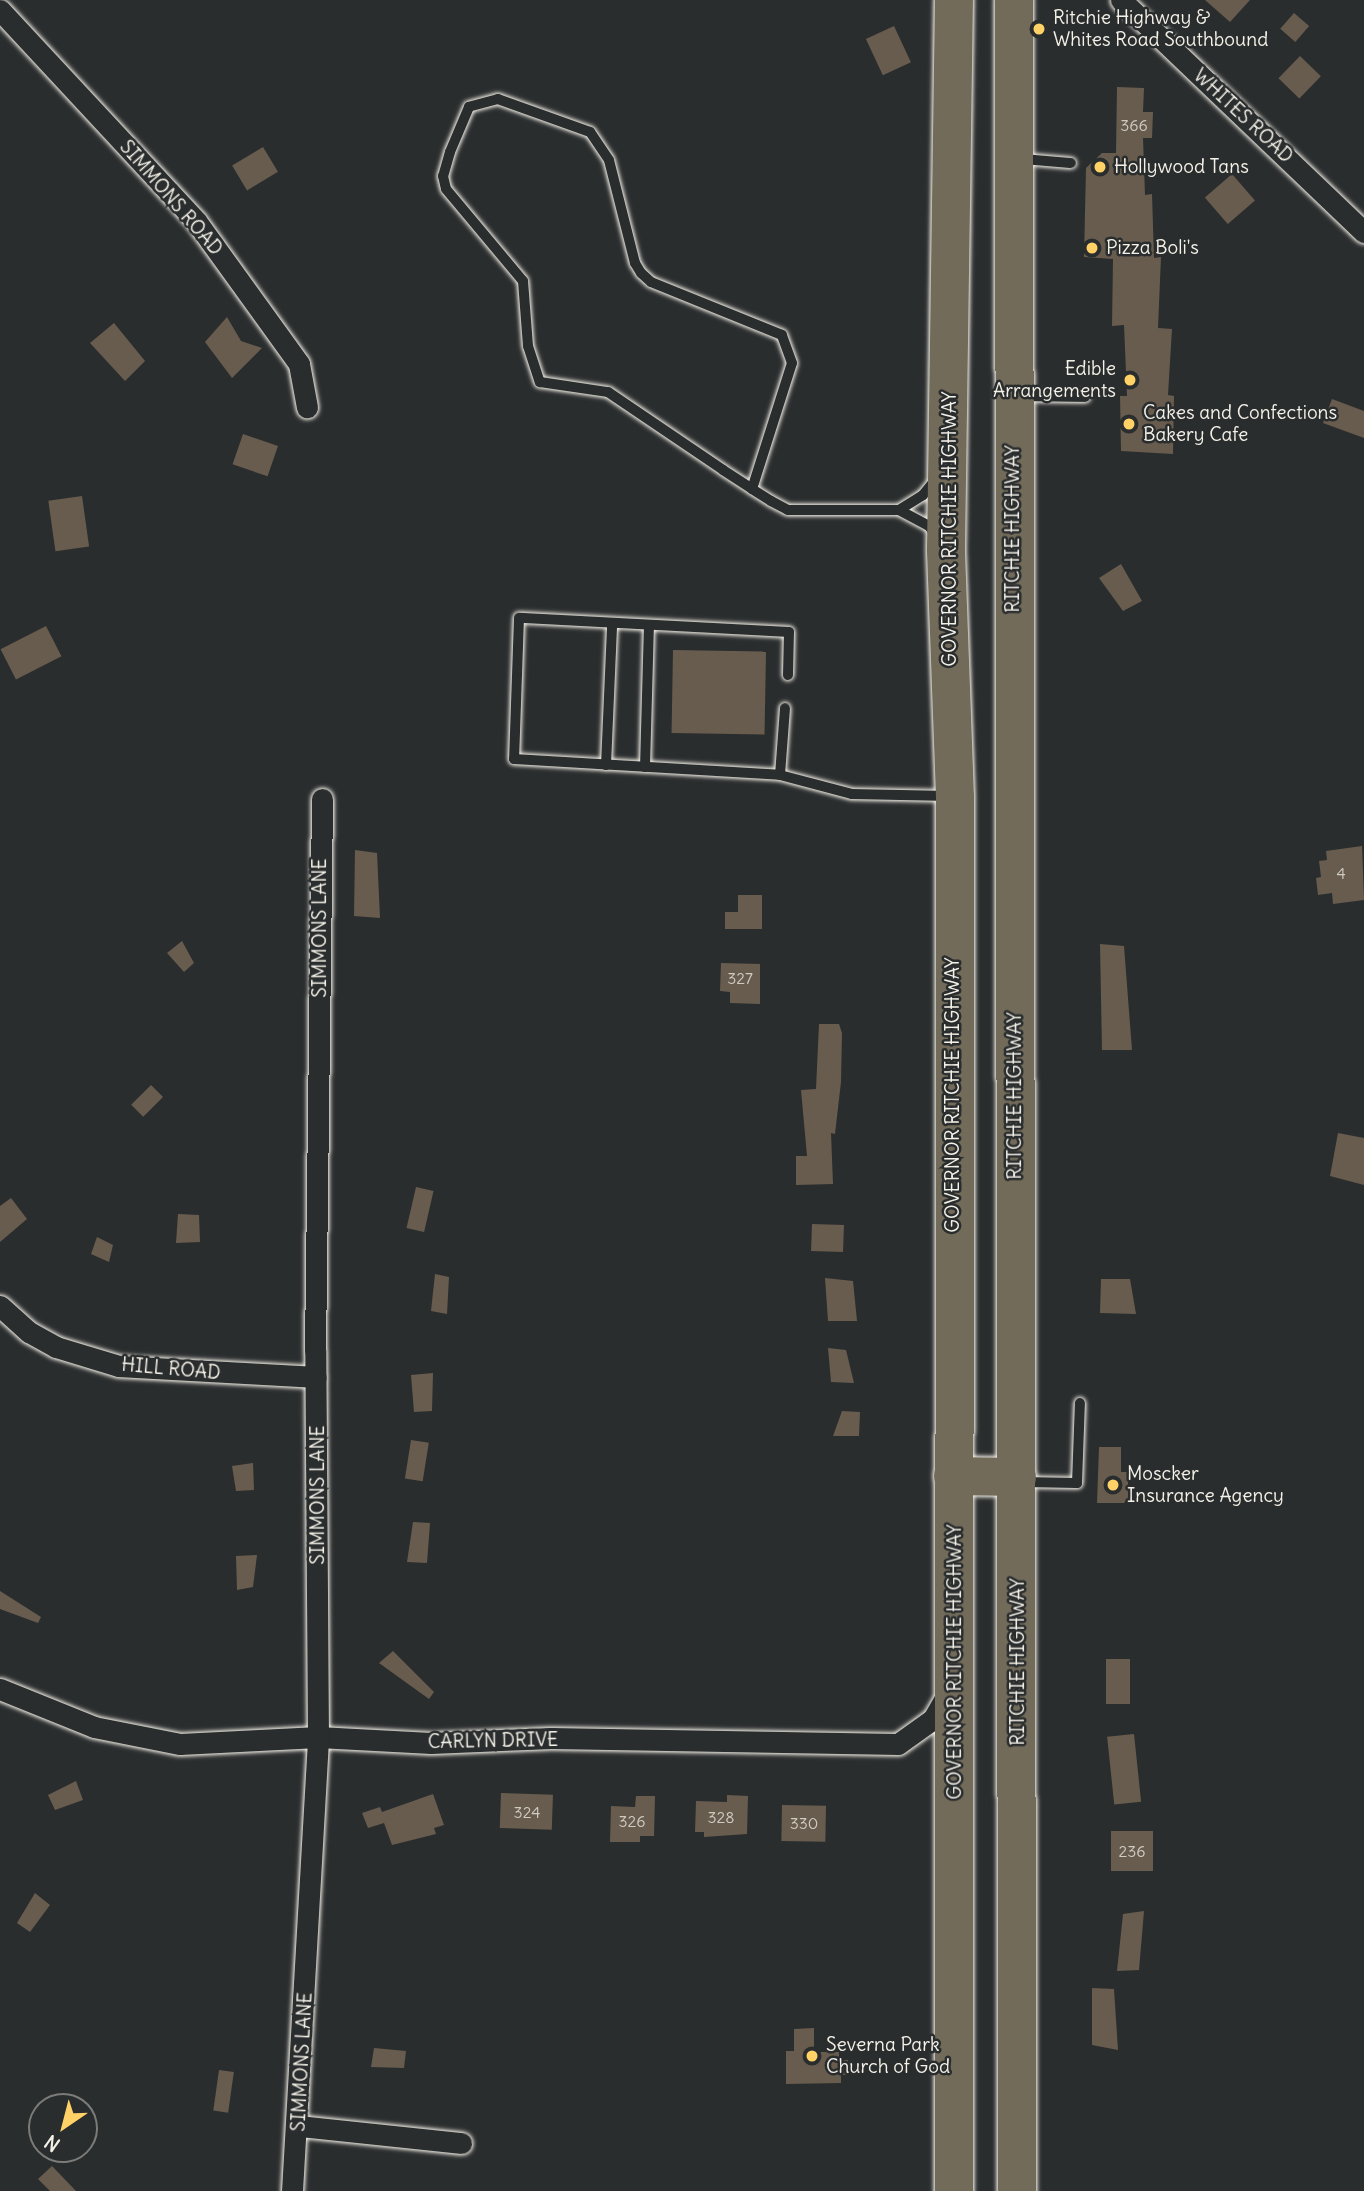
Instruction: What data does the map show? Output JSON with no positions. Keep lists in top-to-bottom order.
{
  "streets": {
    "highway": ["GOVERNOR RITCHIE HIGHWAY", "RITCHIE HIGHWAY"],
    "street": [
      "WHITES ROAD",
      "SIMMONS ROAD",
      "SIMMONS LANE",
      "HILL ROAD",
      "CARLYN DRIVE"
    ]
  },
  "crossings": [
    ["GOVERNOR RITCHIE HIGHWAY", "CARLYN DRIVE"],
    ["SIMMONS LANE", "HILL ROAD"],
    ["SIMMONS LANE", "CARLYN DRIVE"]
  ],
  "places": [
    "Ritchie Highway & Whites Road Southbound",
    "Hollywood Tans",
    "Pizza Boli's",
    "Edible Arrangements",
    "Cakes and Confections Bakery Cafe",
    "Moscker Insurance Agency",
    "Severna Park Church of God"
  ],
  "house_numbers": [
    "366",
    "4",
    "327",
    "324",
    "328",
    "326",
    "330",
    "236"
  ],
  "north": "bottom left"
}
